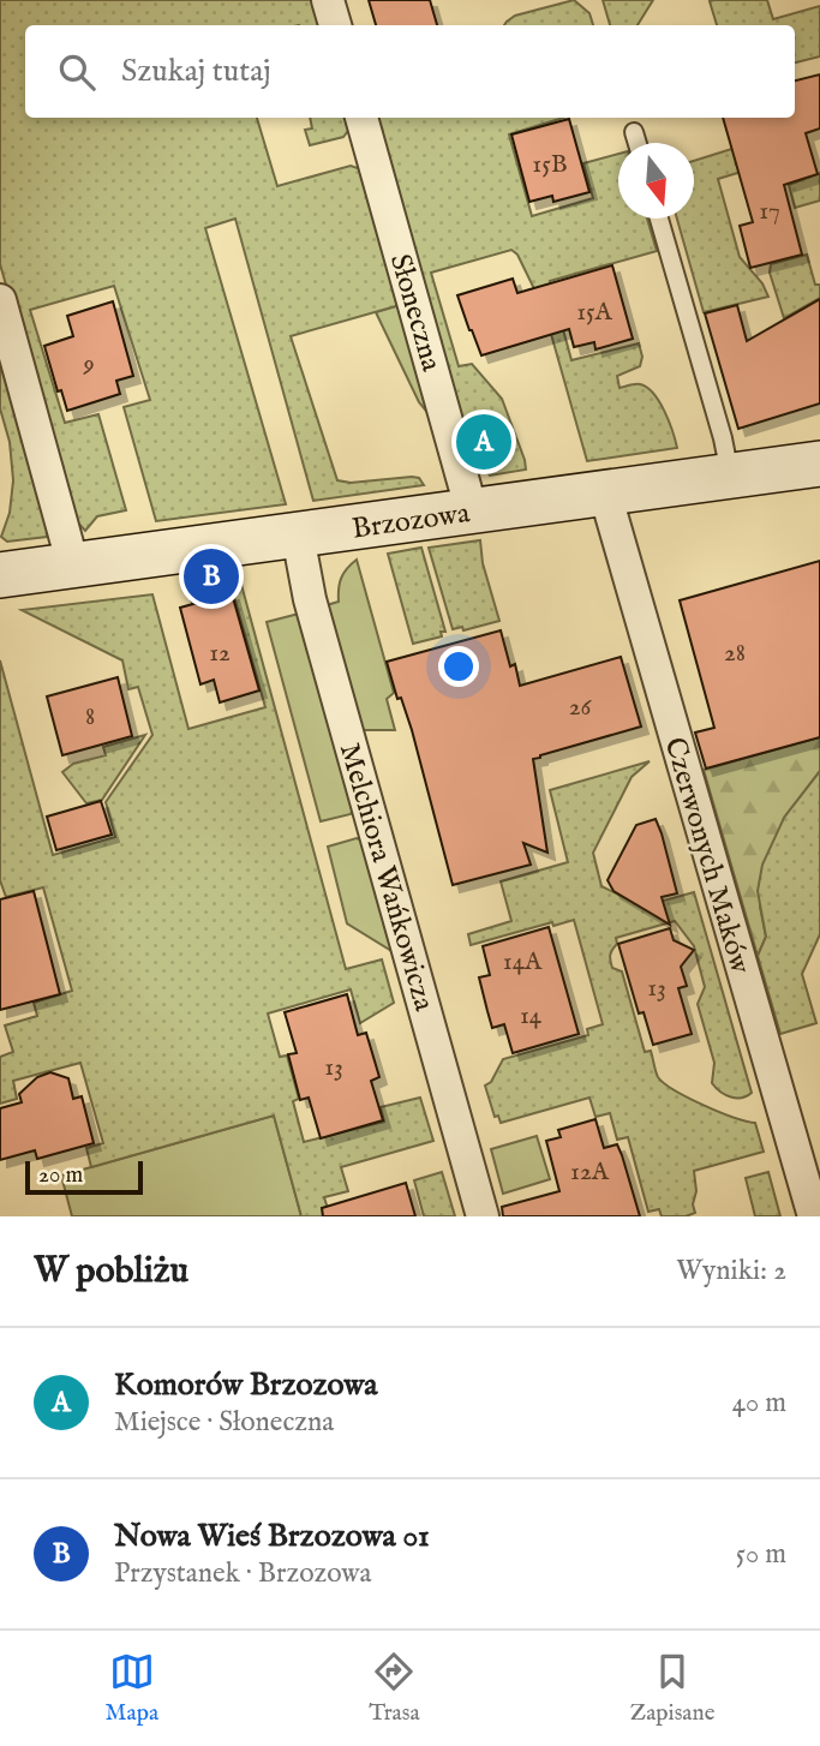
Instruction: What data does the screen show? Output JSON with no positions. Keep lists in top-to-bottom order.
{
  "streets": {
    "street": [
      "Słoneczna",
      "Brzozowa",
      "Czerwonych Maków",
      "Melchiora Wańkowicza"
    ]
  },
  "crossings": [
    ["Słoneczna", "Brzozowa"],
    ["Brzozowa", "Czerwonych Maków"],
    ["Brzozowa", "Melchiora Wańkowicza"]
  ],
  "house_numbers": [
    "15B",
    "17",
    "15A",
    "9",
    "12",
    "28",
    "26",
    "8",
    "14A",
    "13",
    "14",
    "13",
    "12A"
  ],
  "scale_bar": "20 m",
  "north": "bottom",
  "page": {
    "search": "Szukaj tutaj",
    "pins": ["A", "B"],
    "scale": "20 m",
    "heading": ["W pobliżu", "Wyniki: 2"],
    "list": [
      {
        "mark": "A",
        "name": "Komorów Brzozowa",
        "note": "Miejsce · Słoneczna",
        "value": "40 m"
      },
      {
        "mark": "B",
        "name": "Nowa Wieś Brzozowa 01",
        "note": "Przystanek · Brzozowa",
        "value": "50 m"
      }
    ],
    "nav": ["Mapa", "Trasa", "Zapisane"]
  }
}
